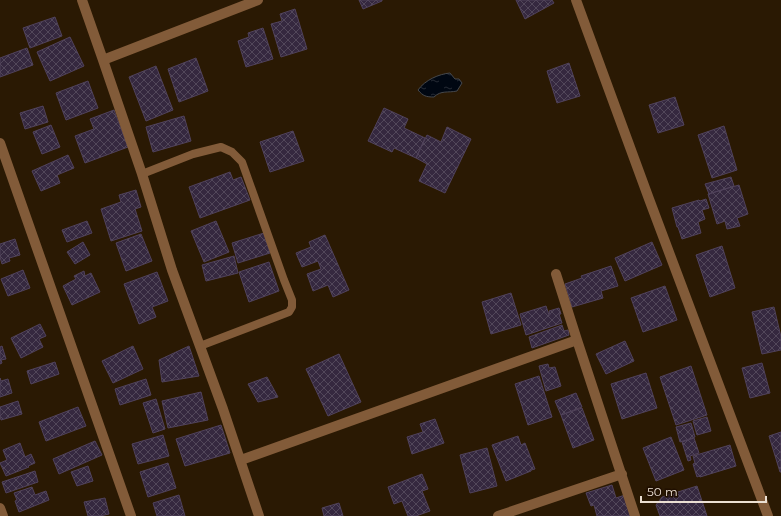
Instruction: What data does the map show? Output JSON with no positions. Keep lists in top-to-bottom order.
{
  "scale_bar": "50 m"
}
